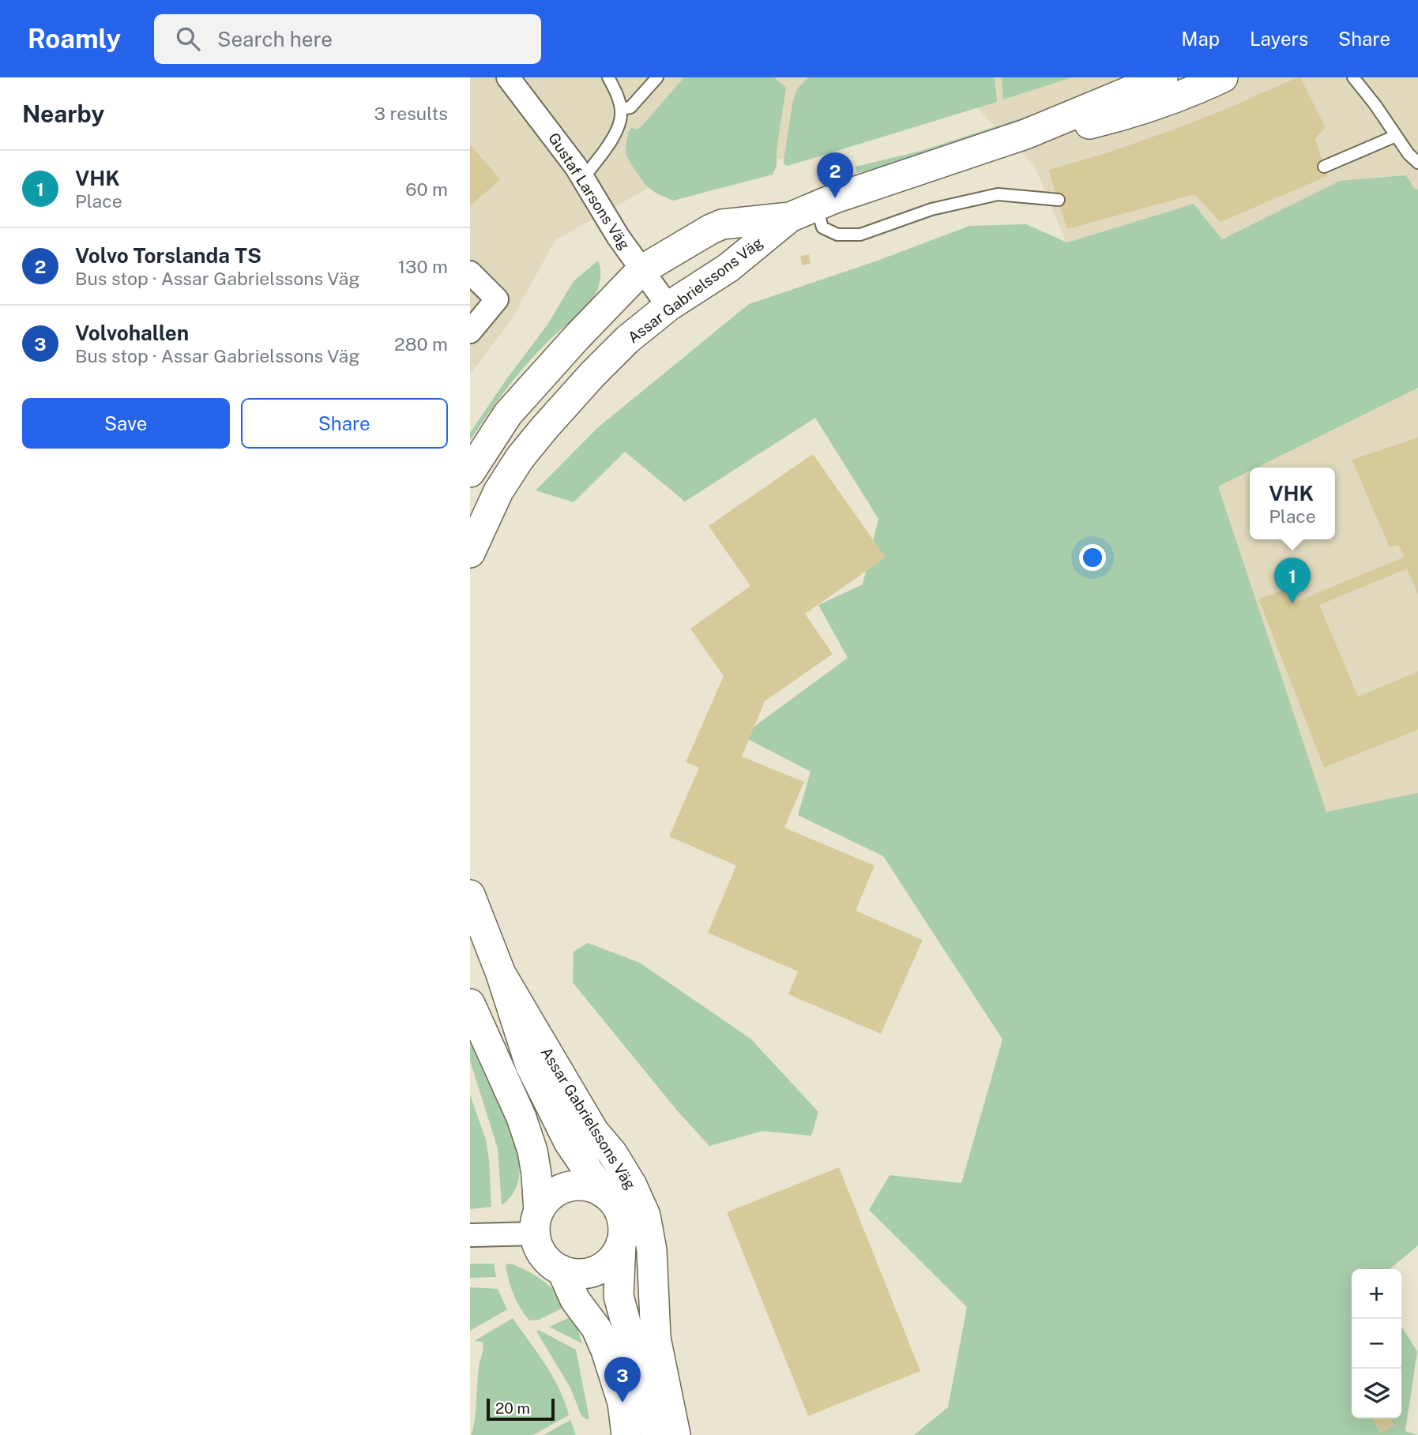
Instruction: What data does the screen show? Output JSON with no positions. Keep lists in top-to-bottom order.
{
  "streets": {
    "street": ["Gustaf Larsons Väg", "Assar Gabrielssons Väg"]
  },
  "crossings": [
    ["Gustaf Larsons Väg", "Assar Gabrielssons Väg"]
  ],
  "scale_bar": "20 m",
  "page": {
    "header": "Roamly",
    "search": "Search here",
    "nav": ["Map", "Layers", "Share"],
    "heading": ["Nearby", "3 results"],
    "list": [
      {
        "mark": "1",
        "name": "VHK",
        "note": "Place",
        "value": "60 m"
      },
      {
        "mark": "2",
        "name": "Volvo Torslanda TS",
        "note": "Bus stop · Assar Gabrielssons Väg",
        "value": "130 m"
      },
      {
        "mark": "3",
        "name": "Volvohallen",
        "note": "Bus stop · Assar Gabrielssons Väg",
        "value": "280 m"
      }
    ],
    "pins": ["2", "1", "3"],
    "buttons": ["Save", "Share"],
    "popup": ["VHK", "Place"],
    "map_buttons": ["+", "−"],
    "scale": "20 m"
  }
}
